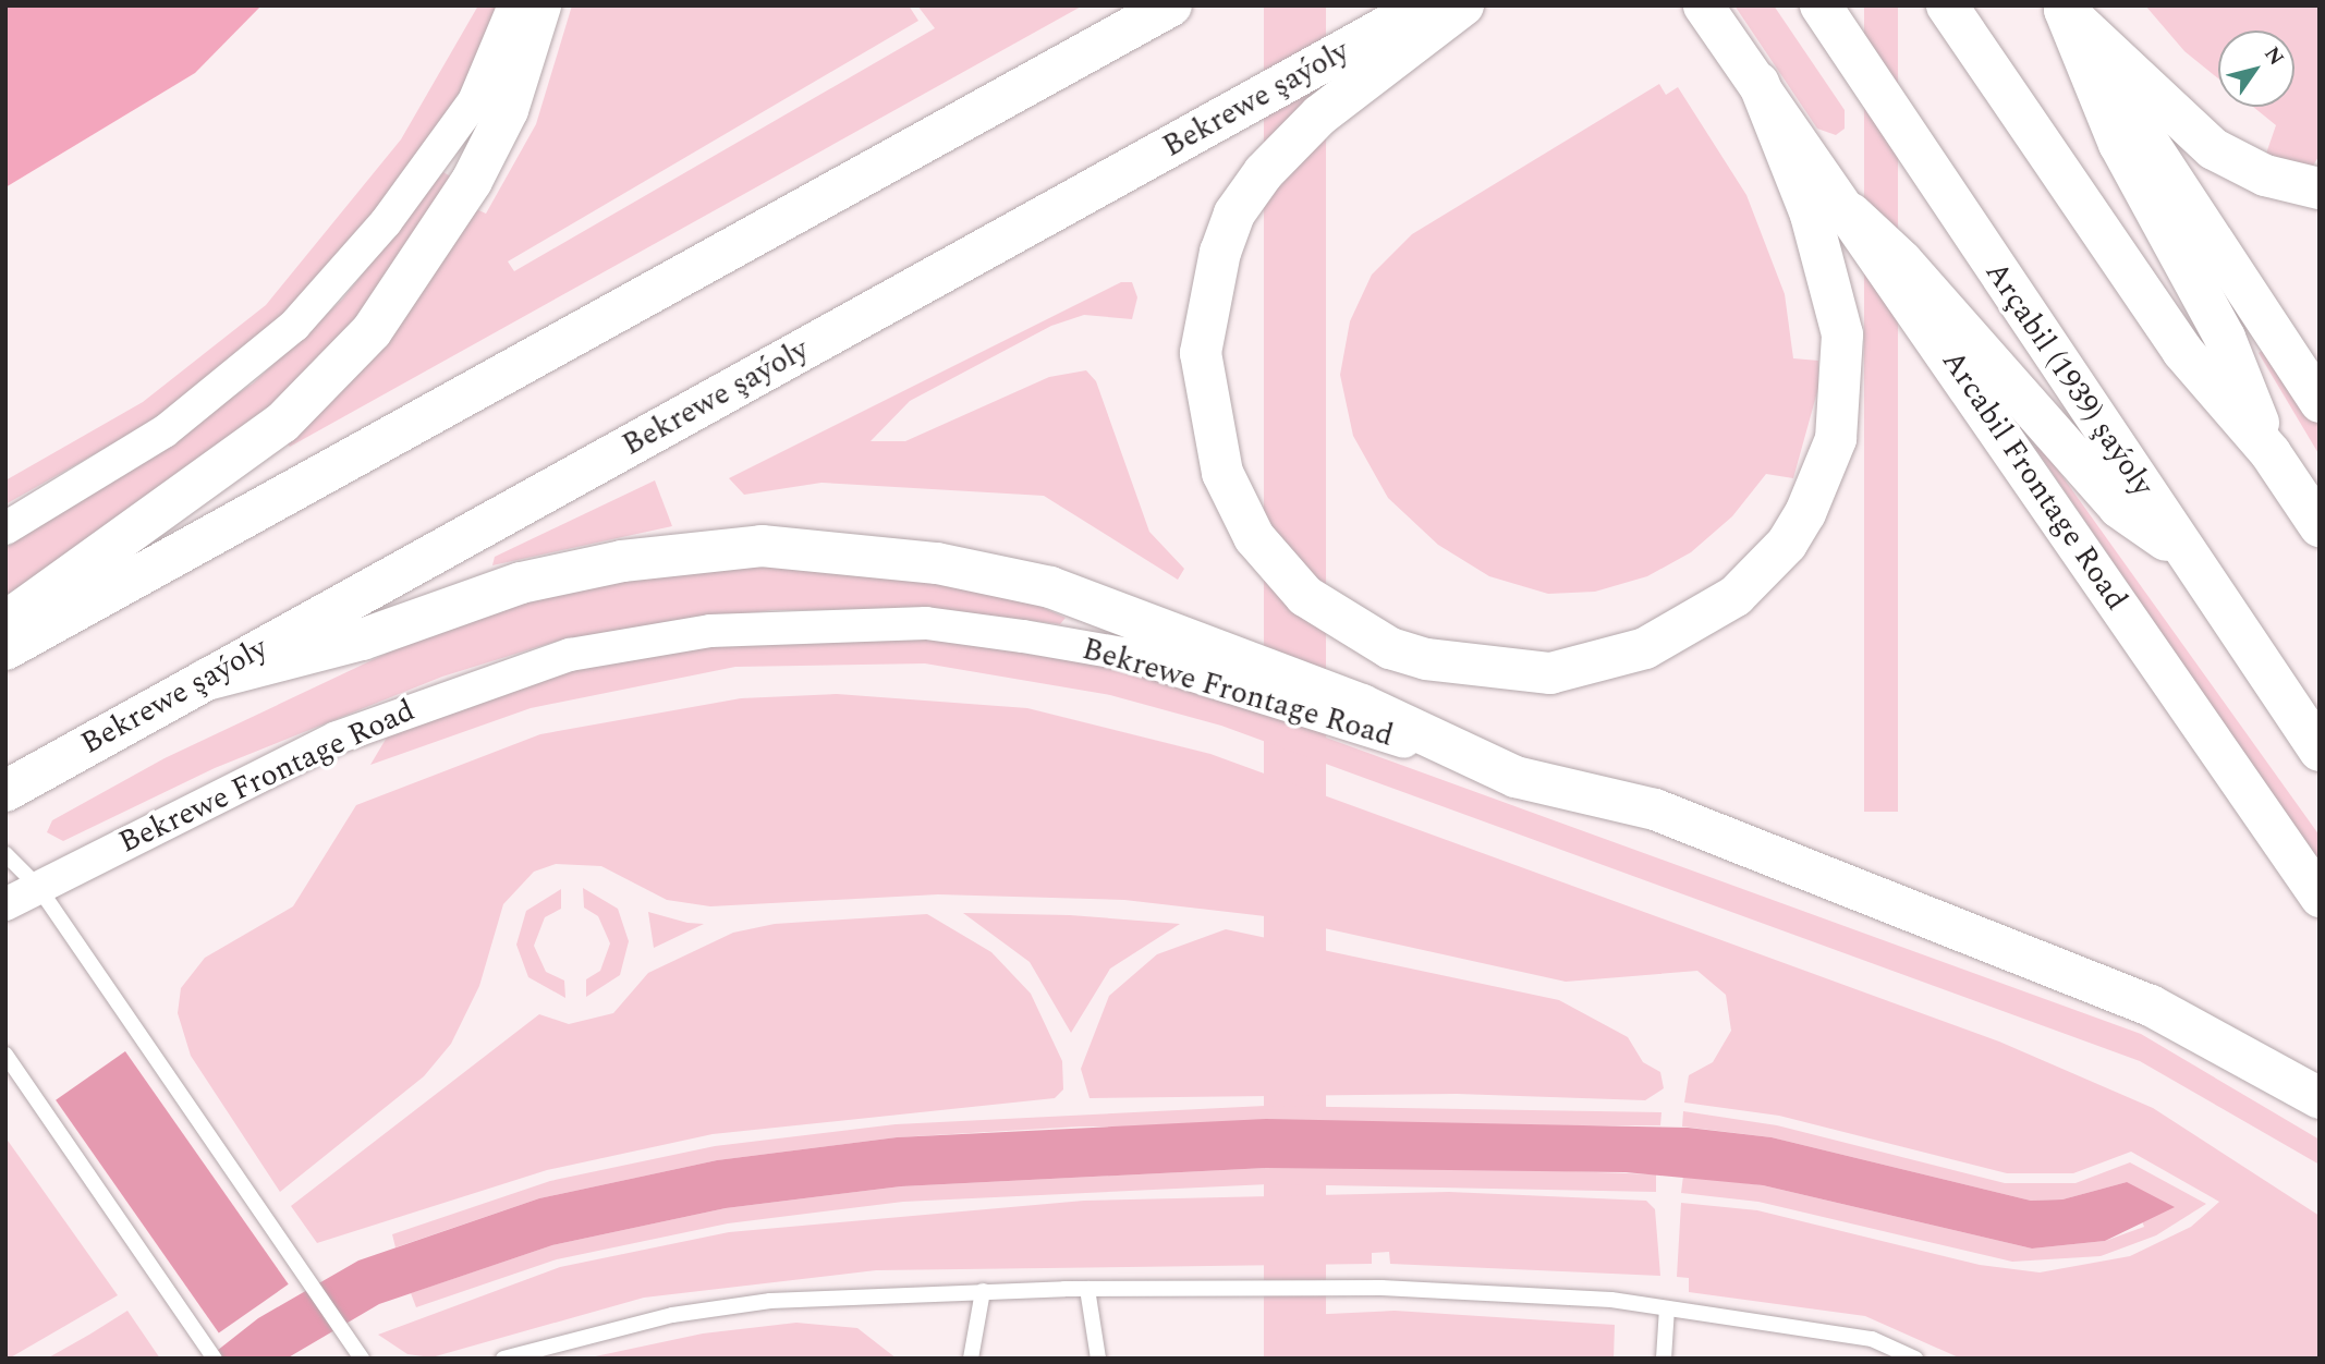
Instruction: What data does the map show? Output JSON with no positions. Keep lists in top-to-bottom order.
{
  "streets": {
    "main road": ["Bekrewe şaýoly", "Arçabil (1939) şaýoly"],
    "street": ["Arcabil Frontage Road", "Bekrewe Frontage Road"]
  },
  "north": "top right"
}
